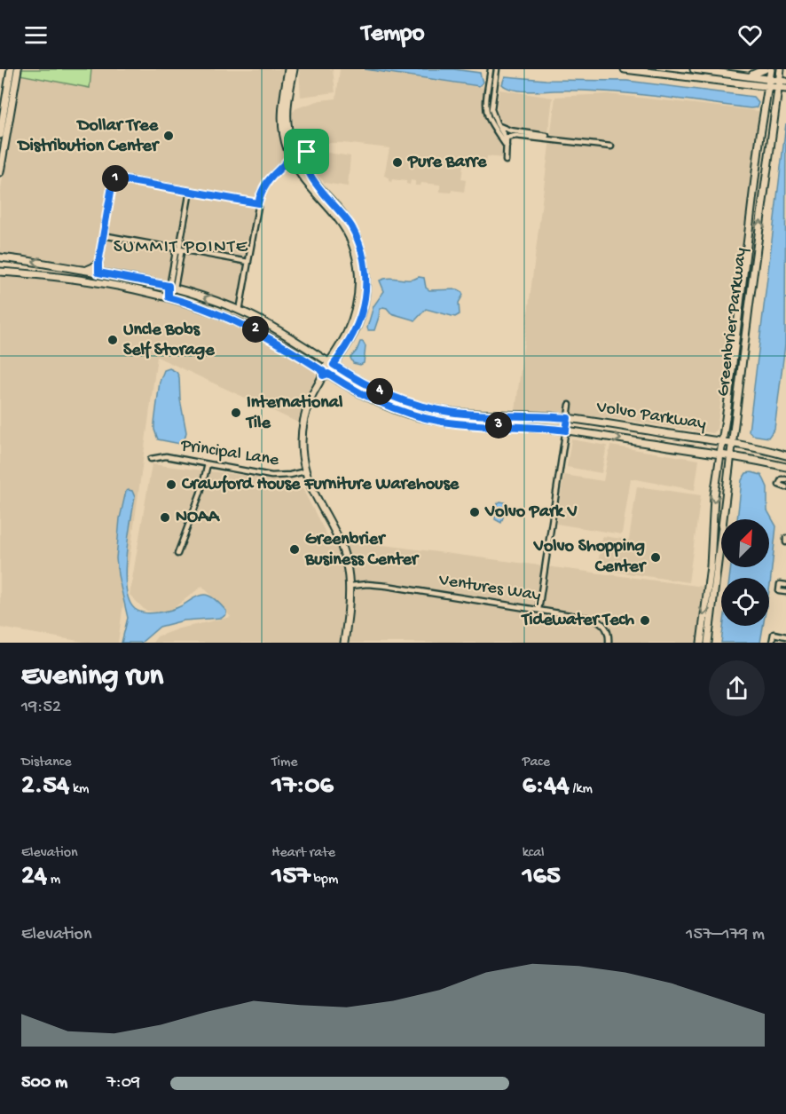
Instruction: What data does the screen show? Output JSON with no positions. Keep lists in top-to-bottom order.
{
  "streets": {
    "main road": ["Greenbrier Parkway", "Volvo Parkway"],
    "street": ["Principal Lane", "Ventures Way"]
  },
  "crossings": [
    ["Greenbrier Parkway", "Volvo Parkway"]
  ],
  "districts": ["SUMMIT POINTE"],
  "places": [
    "Dollar Tree Distribution Center",
    "Pure Barre",
    "Uncle Bobs Self Storage",
    "International Tile",
    "Crawford House Furniture Warehouse",
    "Volvo Park V",
    "NOAA",
    "Greenbrier Business Center",
    "Volvo Shopping Center",
    "Tidewater Tech"
  ],
  "north": "top right",
  "page": {
    "header": "Tempo",
    "pins": [
      "1",
      "2",
      "4",
      "3"
    ],
    "heading": ["Evening run", "19:52"],
    "stats": [
      ["Distance", "2.54 km"],
      ["Time", "17:06"],
      ["Pace", "6:44 /km"],
      ["Elevation", "24 m"],
      ["Heart rate", "157 bpm"],
      ["kcal", "165"]
    ],
    "chart": ["Elevation", "157–179 m"],
    "list": [
      {
        "name": "500 m",
        "note": "7:09"
      }
    ]
  }
}
